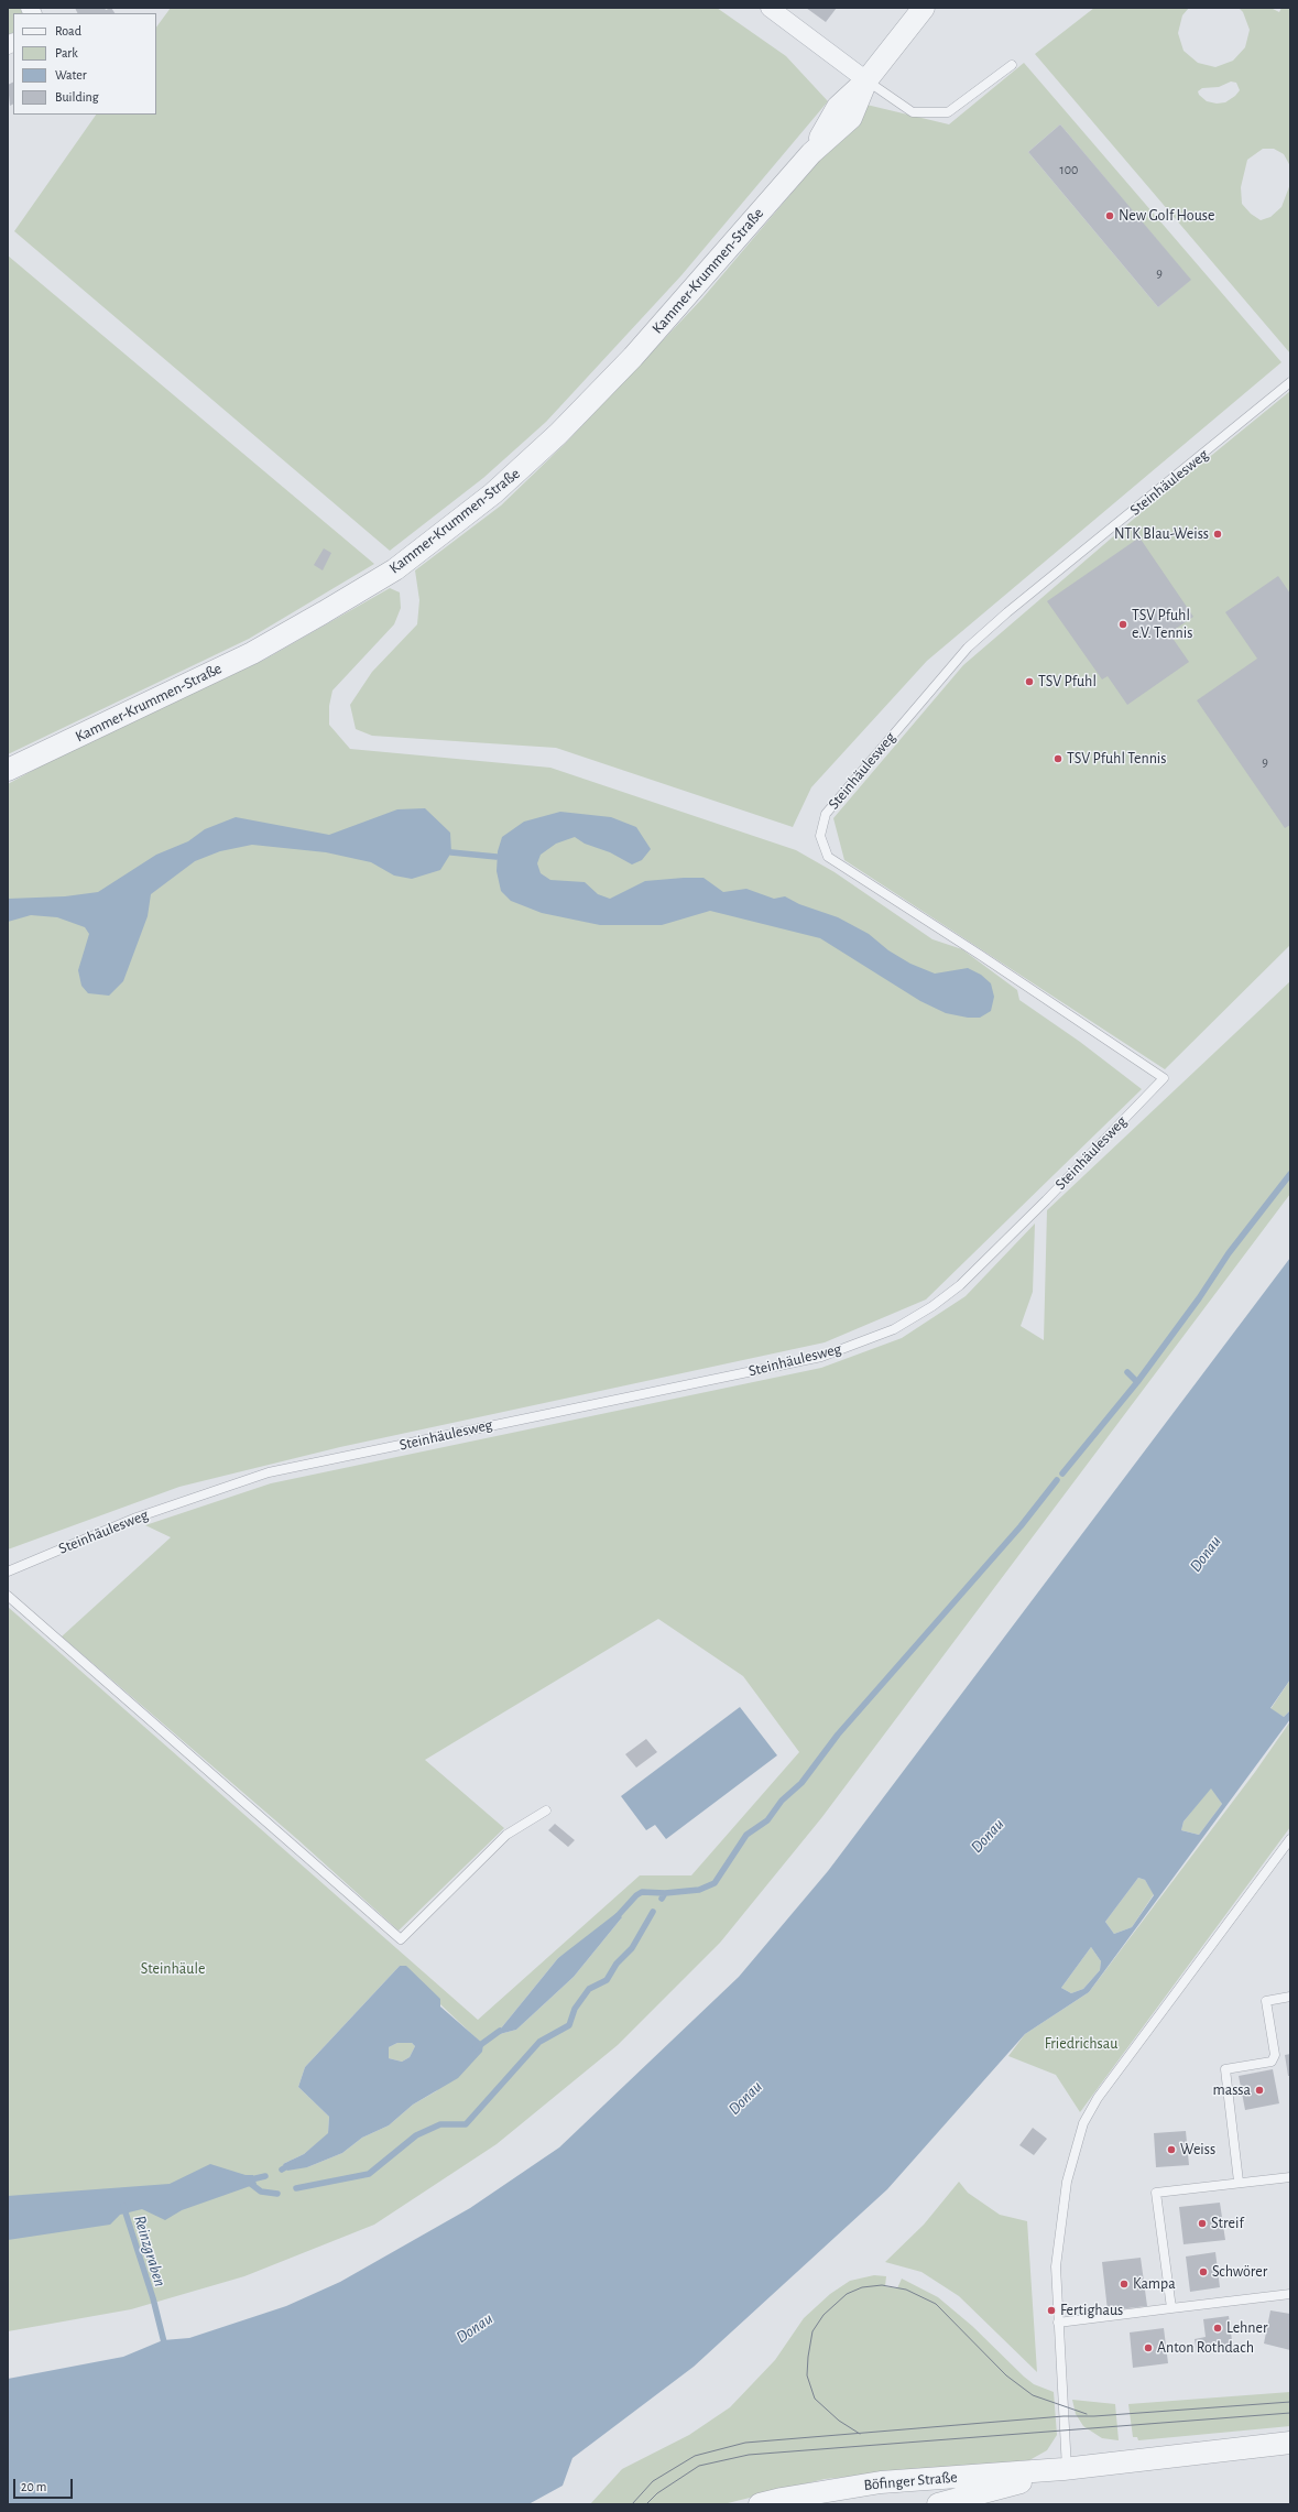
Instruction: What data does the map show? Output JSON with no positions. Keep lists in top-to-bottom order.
{
  "streets": {
    "street": ["Kammer-Krummen-Straße", "Böfinger Straße"],
    "lane": ["Steinhäulesweg"]
  },
  "water": ["Donau", "Reinzgraben"],
  "parks": ["Steinhäule", "Friedrichsau"],
  "places": [
    "New Golf House",
    "NTK Blau-Weiss",
    "TSV Pfuhl e.V. Tennis",
    "TSV Pfuhl",
    "TSV Pfuhl Tennis",
    "massa",
    "Weiss",
    "Streif",
    "Schwörer",
    "Kampa",
    "Fertighaus",
    "Lehner",
    "Anton Rothdach"
  ],
  "house_numbers": ["100", "9", "9"],
  "legend": [
    "Road",
    "Park",
    "Water",
    "Building"
  ],
  "scale_bar": "20 m"
}
